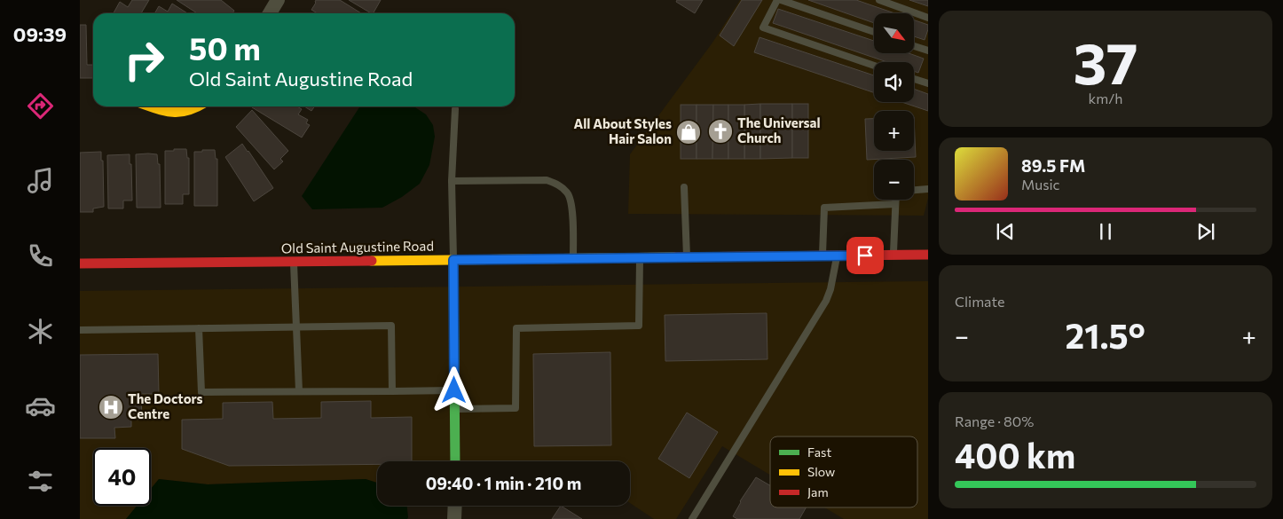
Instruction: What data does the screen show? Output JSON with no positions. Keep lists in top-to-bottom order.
{
  "streets": {
    "main road": ["Old Saint Augustine Road"]
  },
  "places": {
    "church": ["The Universal Church"],
    "shop": ["All About Styles Hair Salon"],
    "hospital": ["The Doctors Centre"]
  },
  "legend": ["Fast", "Slow", "Jam"],
  "north": "bottom right",
  "page": {
    "tabs": "09:39",
    "tile": [
      ["37", "km/h"],
      "Climate",
      ["Range · 80%", "400 km"]
    ],
    "map_buttons": ["+", "−"],
    "turn": ["50 m", "Old Saint Augustine Road"],
    "song": ["89.5 FM", "Music"],
    "heat": ["−", "21.5°", "+"],
    "limit": "40",
    "trip": "09:40 · 1 min · 210 m"
  }
}
